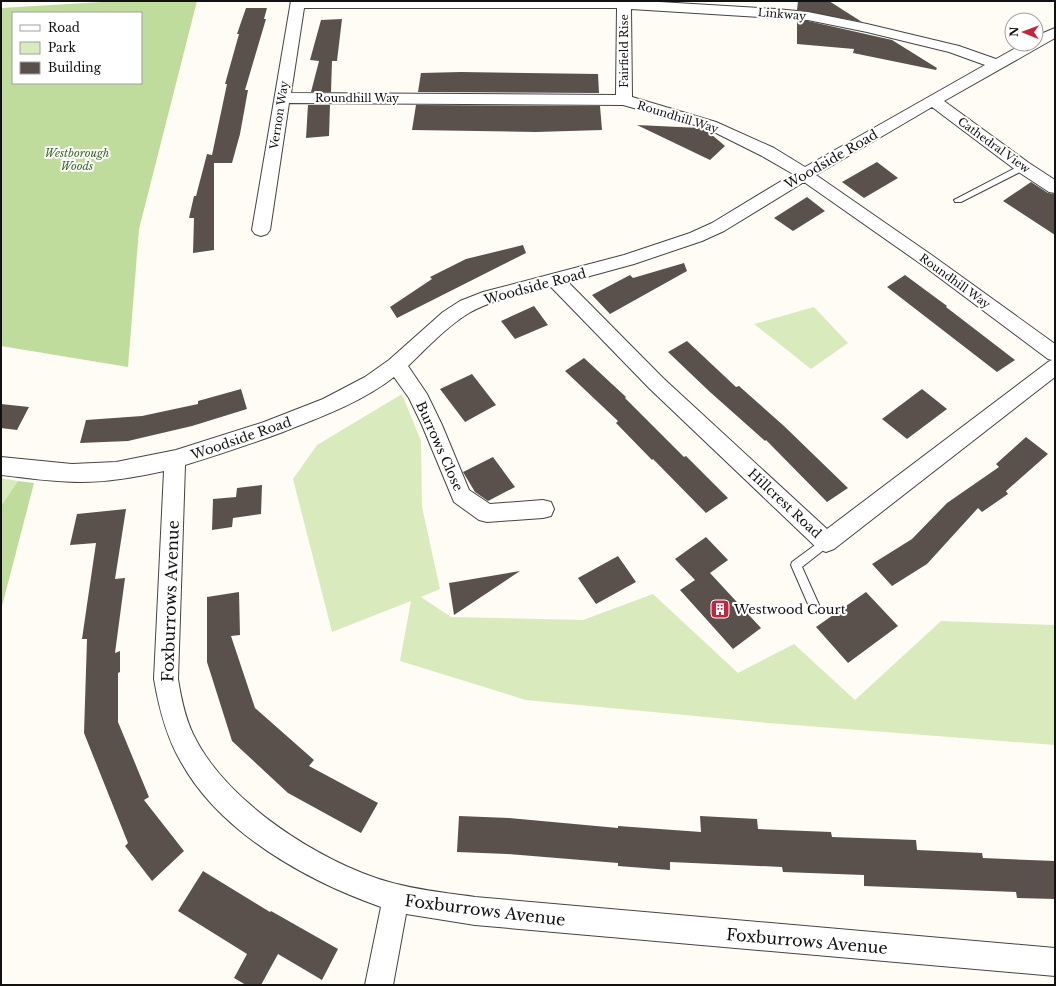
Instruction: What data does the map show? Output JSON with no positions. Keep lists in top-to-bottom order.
{
  "streets": {
    "street": [
      "Linkway",
      "Fairfield Rise",
      "Roundhill Way",
      "Vernon Way",
      "Cathedral View",
      "Woodside Road",
      "Burrows Close",
      "Hillcrest Road",
      "Foxburrows Avenue"
    ]
  },
  "crossings": [
    ["Linkway", "Fairfield Rise"],
    ["Linkway", "Vernon Way"],
    ["Linkway", "Woodside Road"],
    ["Fairfield Rise", "Roundhill Way"],
    ["Roundhill Way", "Vernon Way"],
    ["Roundhill Way", "Woodside Road"],
    ["Cathedral View", "Woodside Road"],
    ["Woodside Road", "Burrows Close"],
    ["Woodside Road", "Hillcrest Road"],
    ["Woodside Road", "Foxburrows Avenue"]
  ],
  "parks": ["Westborough Woods"],
  "places": {
    "building": ["Westwood Court"]
  },
  "legend": ["Road", "Park", "Building"],
  "north": "left"
}
